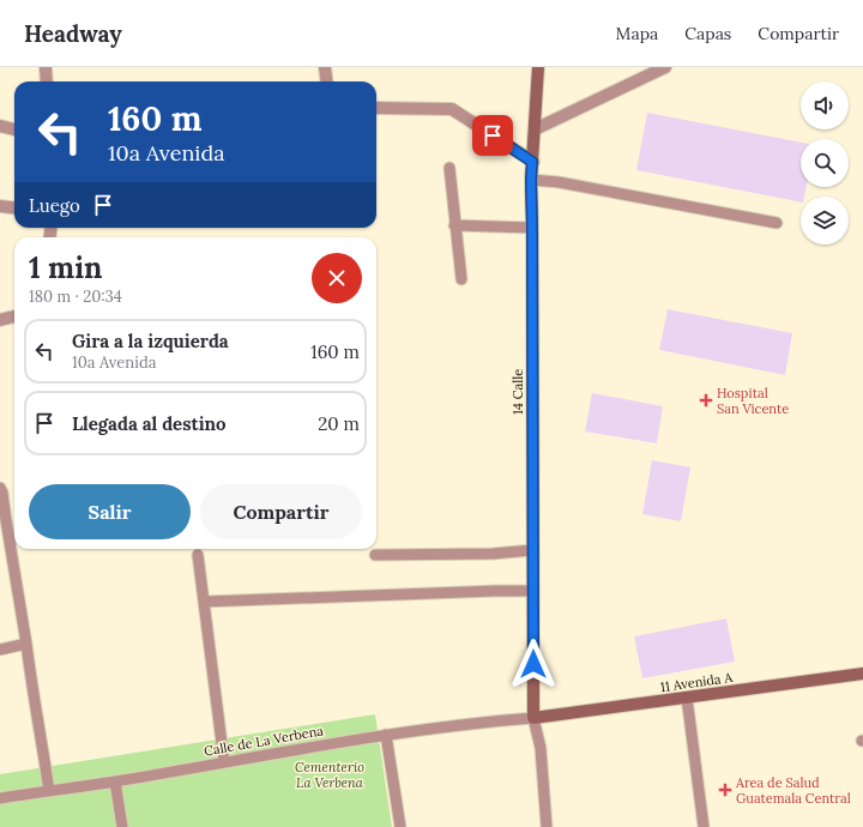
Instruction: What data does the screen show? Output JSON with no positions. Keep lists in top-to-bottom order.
{
  "streets": {
    "street": ["14 Calle", "11 Avenida A"],
    "lane": ["Calle de La Verbena"]
  },
  "crossings": [
    ["14 Calle", "11 Avenida A"],
    ["14 Calle", "Calle de La Verbena"],
    ["11 Avenida A", "Calle de La Verbena"]
  ],
  "parks": ["Cementerio La Verbena"],
  "places": {
    "health": ["Hospital San Vicente", "Area de Salud Guatemala Central"]
  },
  "page": {
    "header": "Headway",
    "nav": ["Mapa", "Capas", "Compartir"],
    "turn": ["160 m", "10a Avenida"],
    "then": "Luego",
    "heading": ["1 min", "180 m · 20:34"],
    "list": [
      {
        "name": "Gira a la izquierda",
        "note": "10a Avenida",
        "value": "160 m"
      },
      {
        "name": "Llegada al destino",
        "value": "20 m"
      }
    ],
    "buttons": ["Salir", "Compartir"]
  }
}
